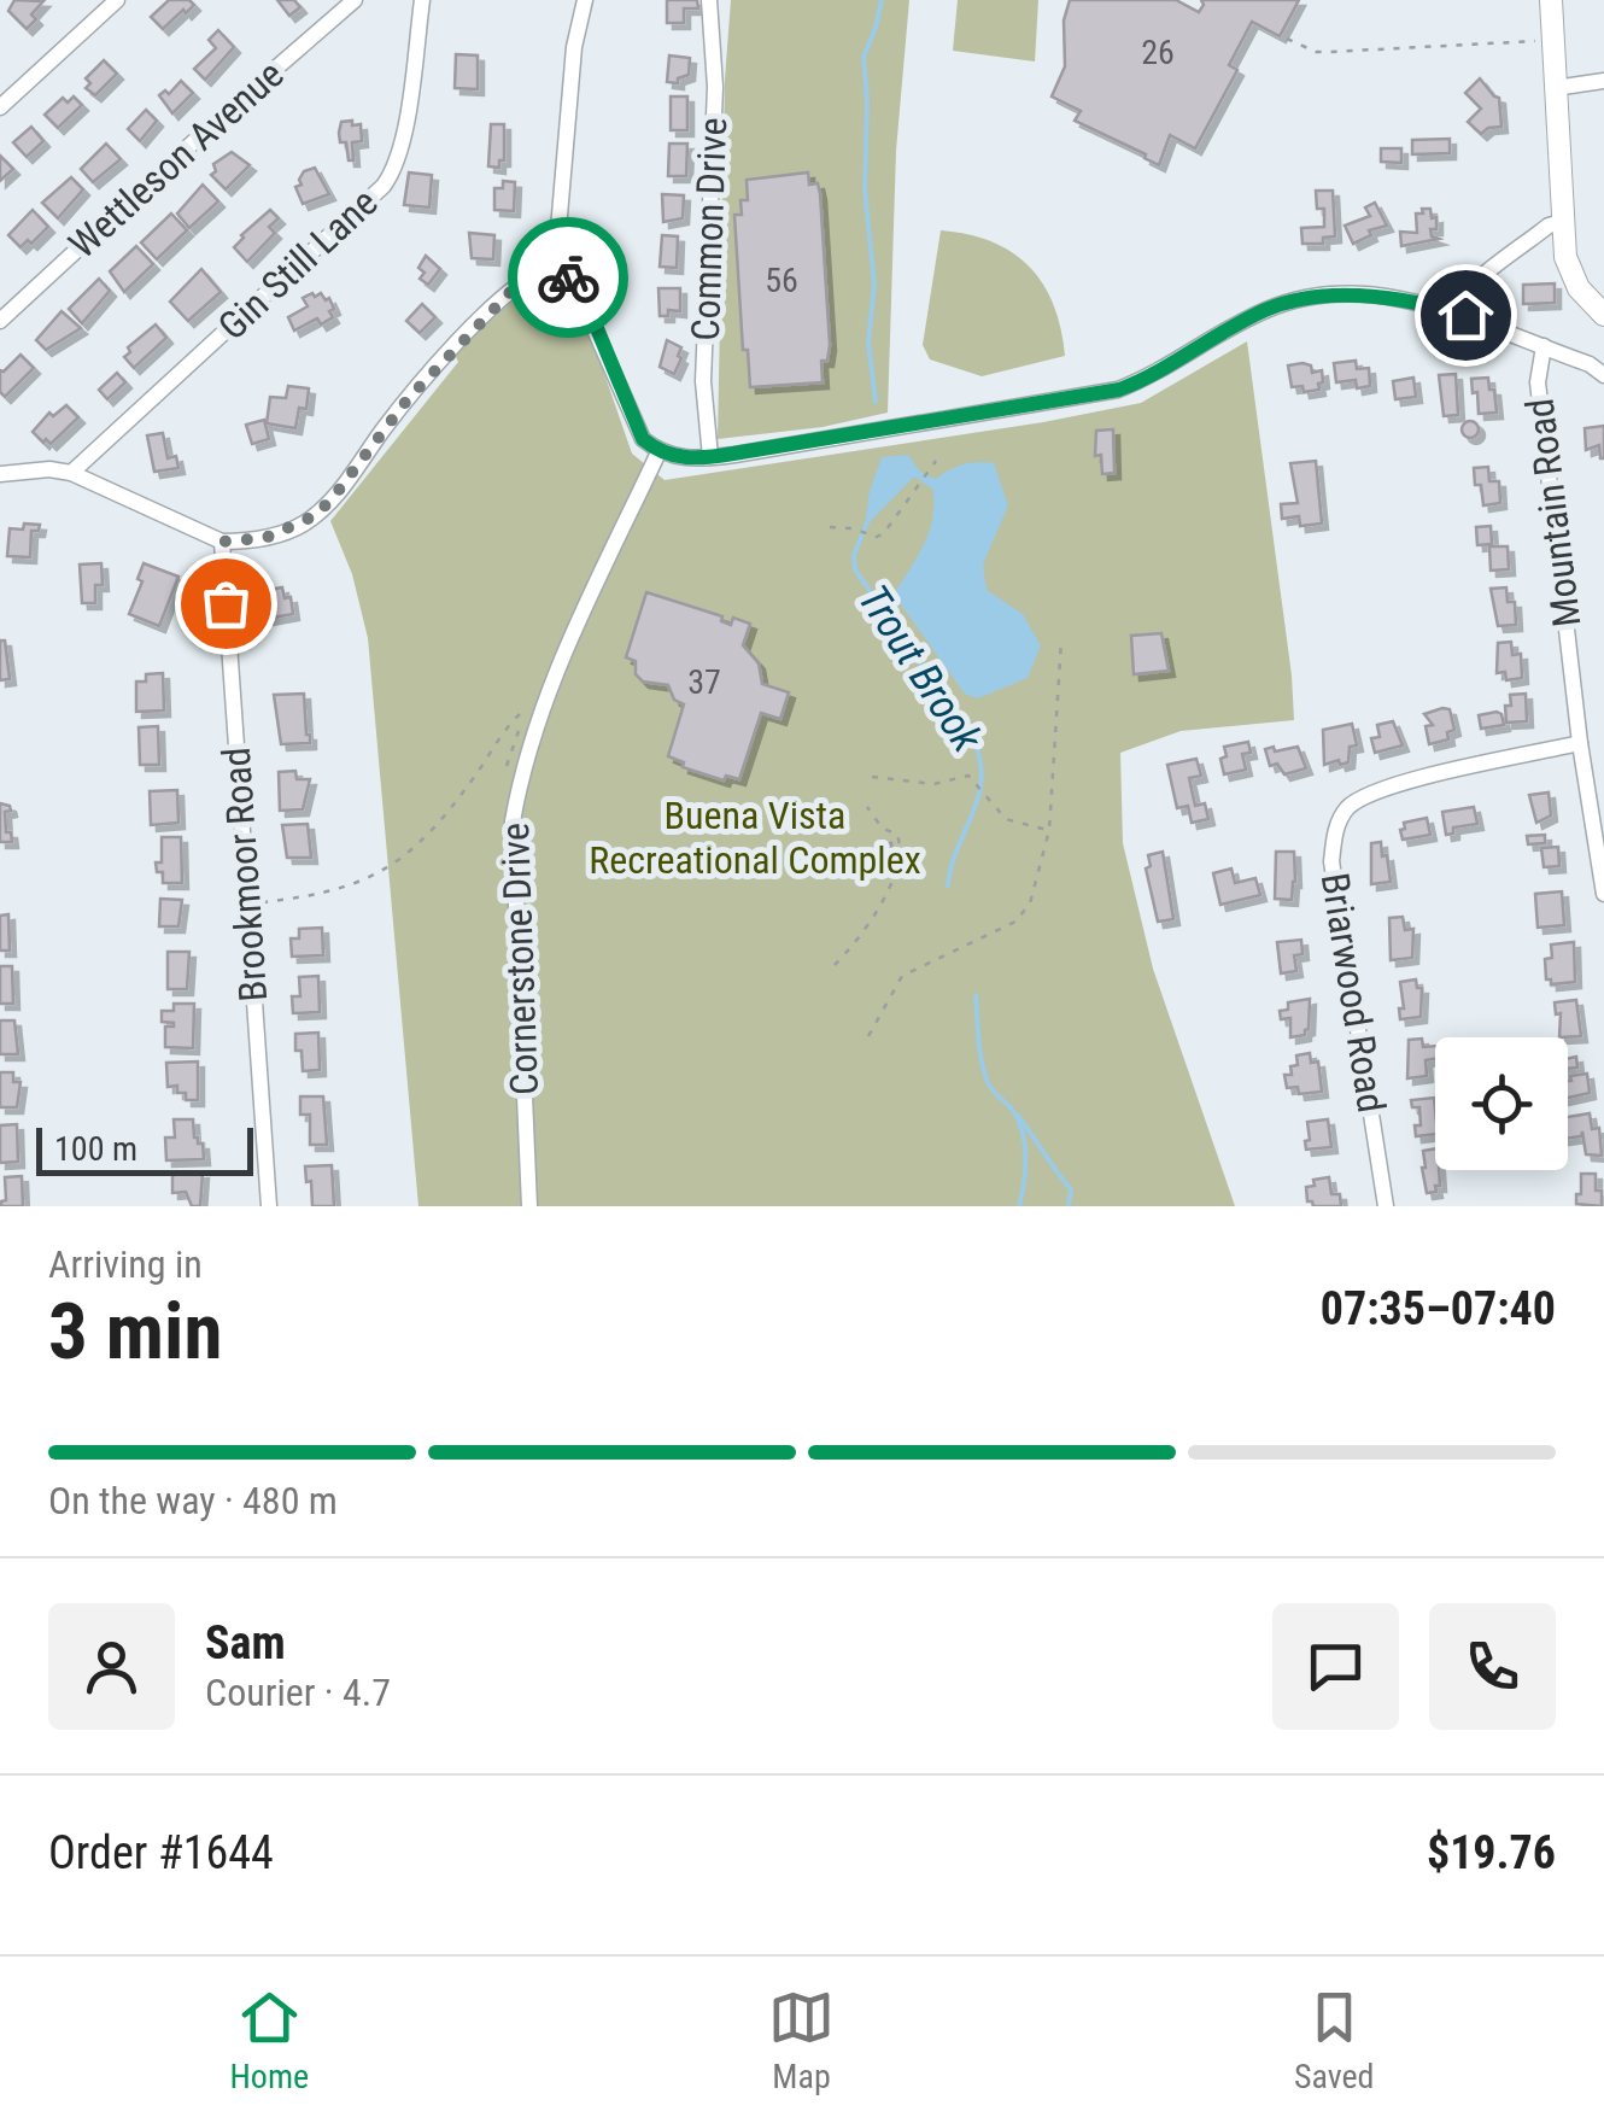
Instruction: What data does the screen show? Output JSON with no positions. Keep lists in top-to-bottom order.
{
  "streets": {
    "street": [
      "Wettleson Avenue",
      "Common Drive",
      "Gin Still Lane",
      "Mountain Road",
      "Brookmoor Road",
      "Cornerstone Drive",
      "Briarwood Road"
    ]
  },
  "crossings": [
    ["Mountain Road", "Briarwood Road"]
  ],
  "water": ["Trout Brook"],
  "parks": ["Buena Vista Recreational Complex"],
  "house_numbers": ["26", "56", "37"],
  "scale_bar": "100 m",
  "page": {
    "scale": "100 m",
    "heading": ["3 min", "Arriving in", "07:35–07:40"],
    "panel": [
      "Sam",
      "Courier · 4.7",
      "Order #1644",
      "$19.76"
    ],
    "bar": "On the way · 480 m",
    "tabs": ["Home", "Map", "Saved"]
  }
}
